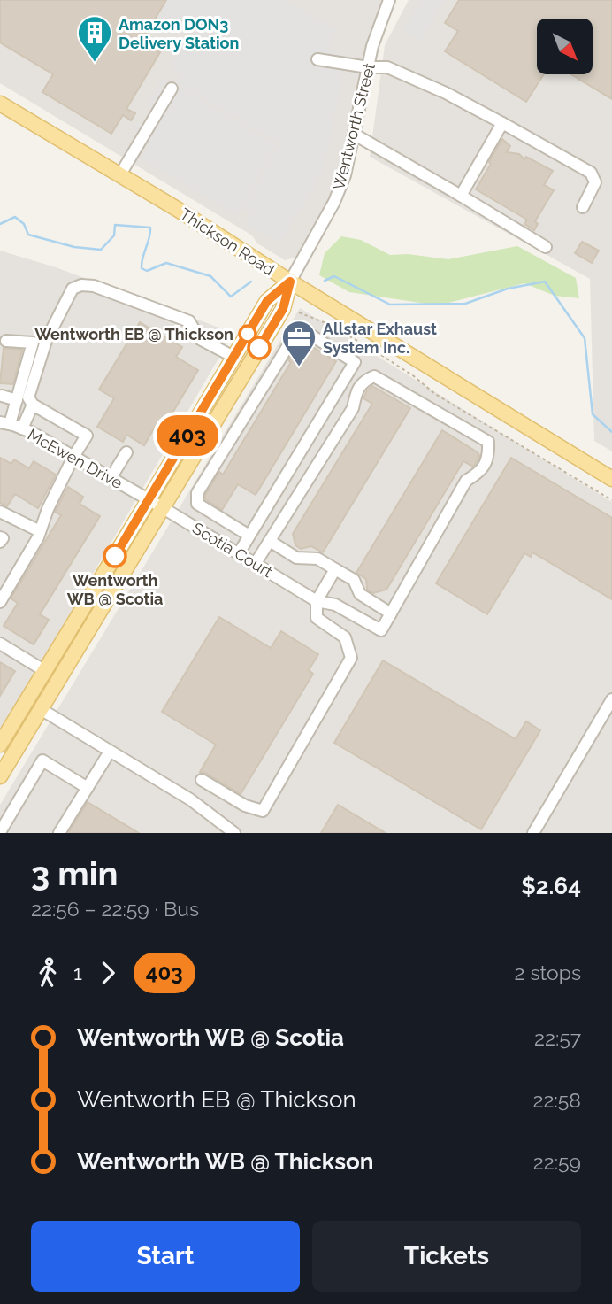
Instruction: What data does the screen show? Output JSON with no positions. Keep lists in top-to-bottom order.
{
  "streets": {
    "main road": ["Thickson Road"],
    "street": ["Wentworth Street", "McEwen Drive", "Scotia Court"]
  },
  "crossings": [
    ["Wentworth Street", "Thickson Road"],
    ["McEwen Drive", "Scotia Court"]
  ],
  "places": {
    "building": ["Amazon DON3 Delivery Station"],
    "other": ["Wentworth EB @ Thickson", "Wentworth WB @ Scotia"],
    "office": ["Allstar Exhaust System Inc."]
  },
  "lines": ["bus line 403"],
  "north": "bottom right",
  "page": {
    "on_map": "403",
    "heading": ["3 min", "22:56 – 22:59 · Bus", "$2.64"],
    "legs": ["1", "403", "2 stops"],
    "list": [
      {
        "name": "Wentworth WB @ Scotia",
        "value": "22:57"
      },
      {
        "name": "Wentworth EB @ Thickson",
        "value": "22:58"
      },
      {
        "name": "Wentworth WB @ Thickson",
        "value": "22:59"
      }
    ],
    "buttons": ["Start", "Tickets"]
  }
}
